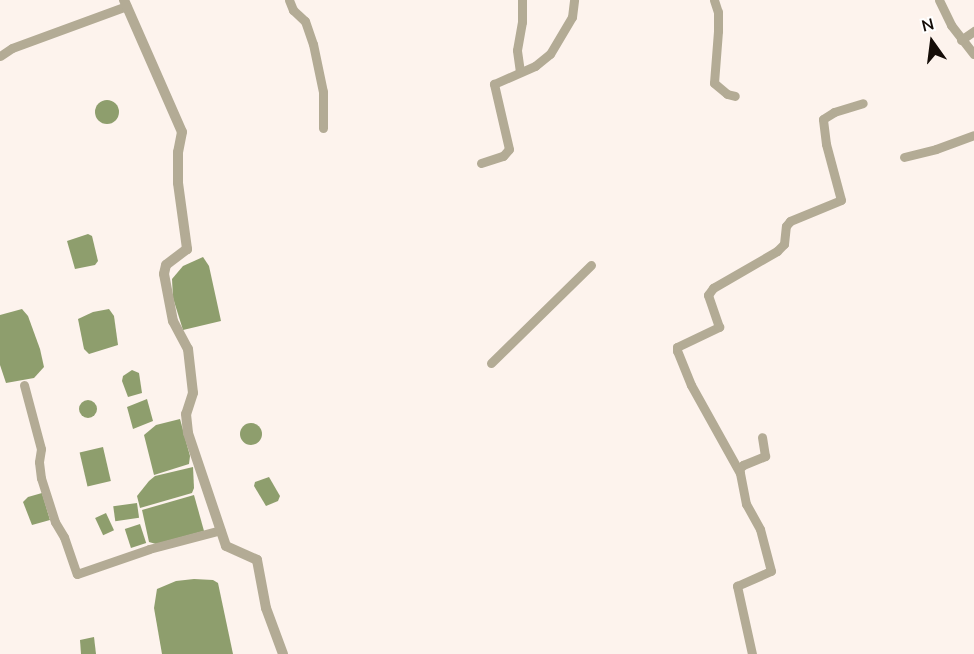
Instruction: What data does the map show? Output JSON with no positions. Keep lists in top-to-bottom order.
{
  "north": "top"
}
